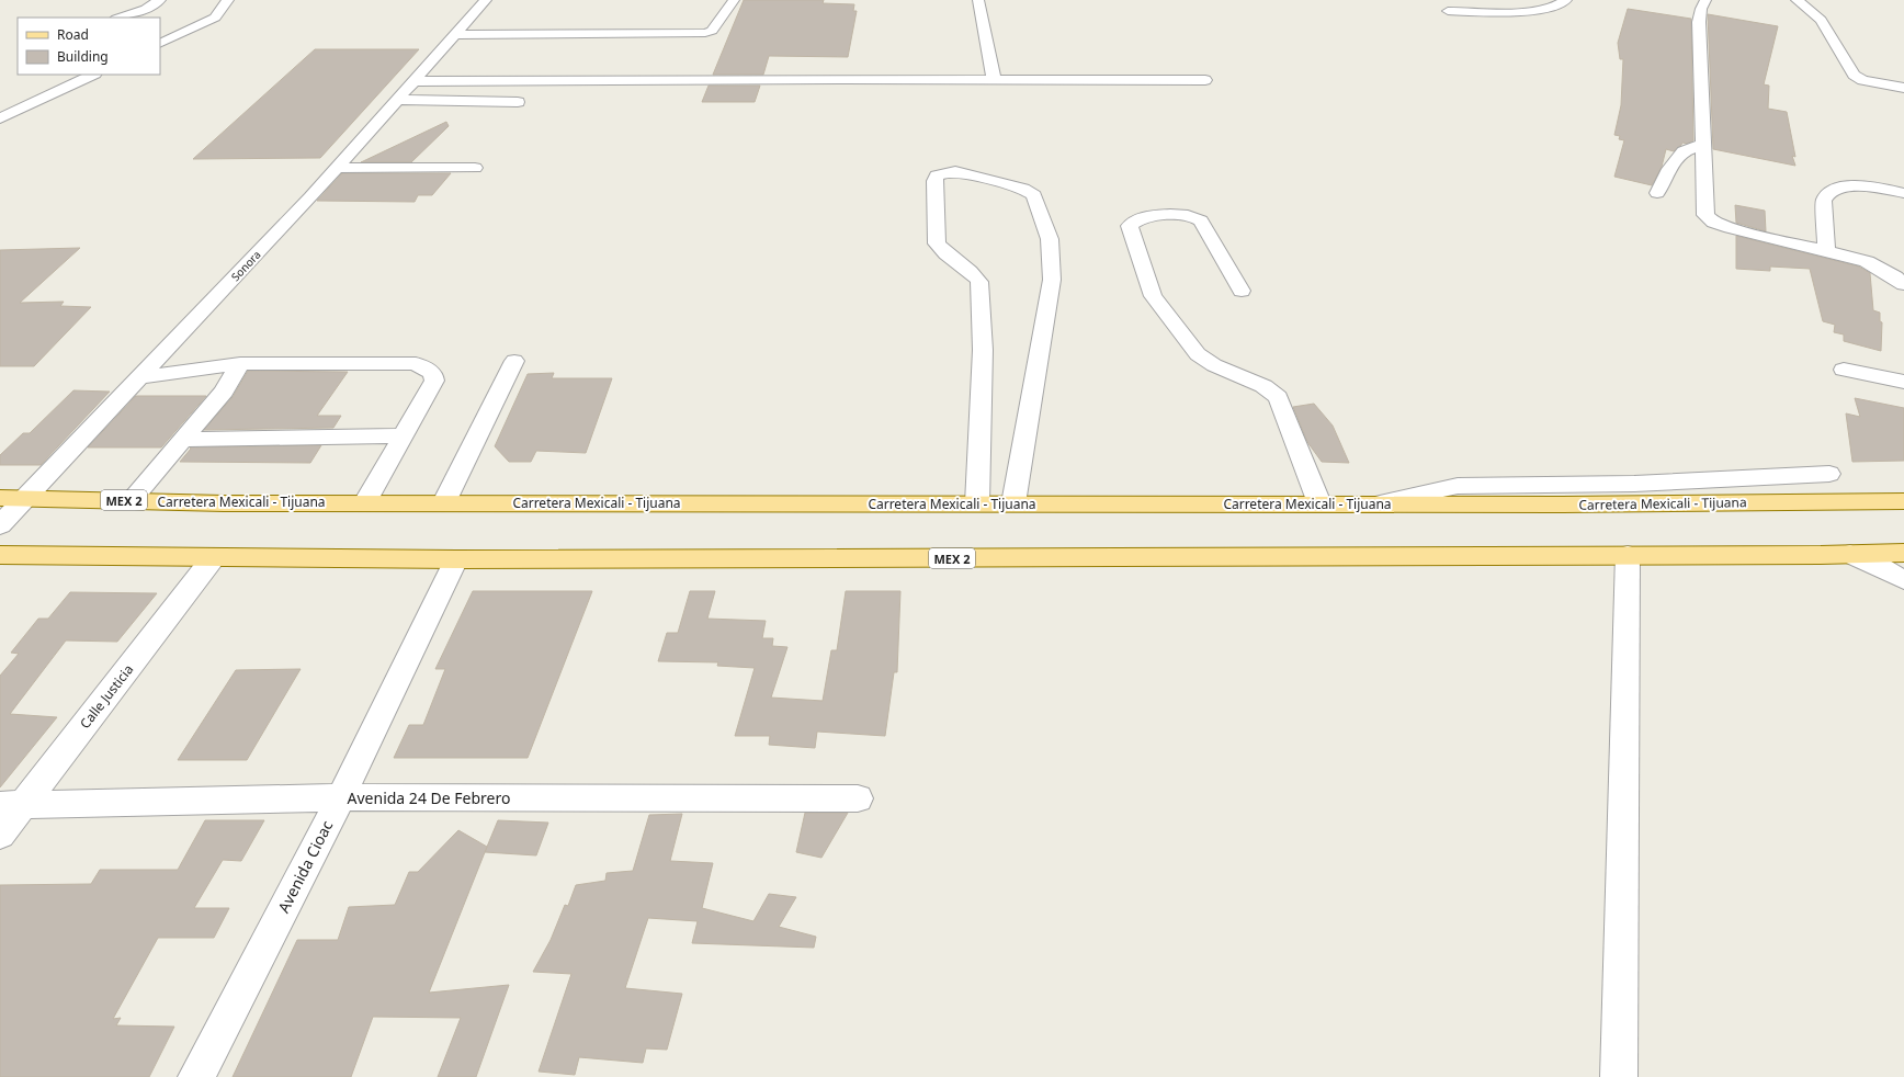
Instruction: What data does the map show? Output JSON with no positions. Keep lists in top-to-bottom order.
{
  "streets": {
    "main road": ["MEX 2", "Carretera Mexicali - Tijuana"],
    "street": [
      "Sonora",
      "Calle Justicia",
      "Avenida 24 De Febrero",
      "Avenida Cioac"
    ]
  },
  "crossings": [
    ["Sonora", "Carretera Mexicali - Tijuana"],
    ["MEX 2", "Calle Justicia"],
    ["MEX 2", "Avenida Cioac"],
    ["Calle Justicia", "Avenida 24 De Febrero"],
    ["Avenida 24 De Febrero", "Avenida Cioac"]
  ],
  "legend": ["Road", "Building"]
}
